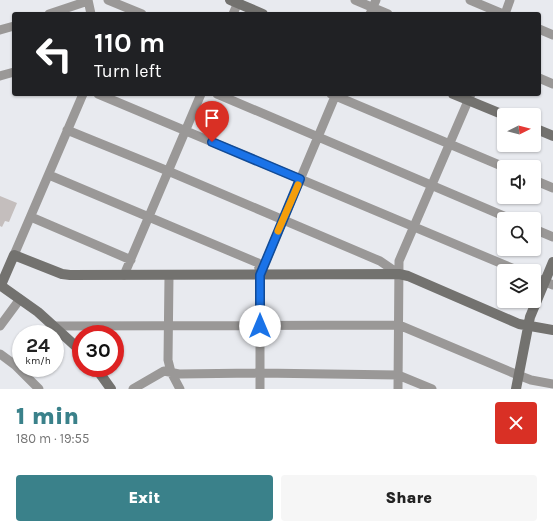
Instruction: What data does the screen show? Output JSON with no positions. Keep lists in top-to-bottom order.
{
  "north": "right",
  "page": {
    "turn": ["110 m", "Turn left"],
    "speed": "24 km/h",
    "limit": "30",
    "heading": ["1 min", "180 m · 19:55"],
    "buttons": ["Exit", "Share"]
  }
}
